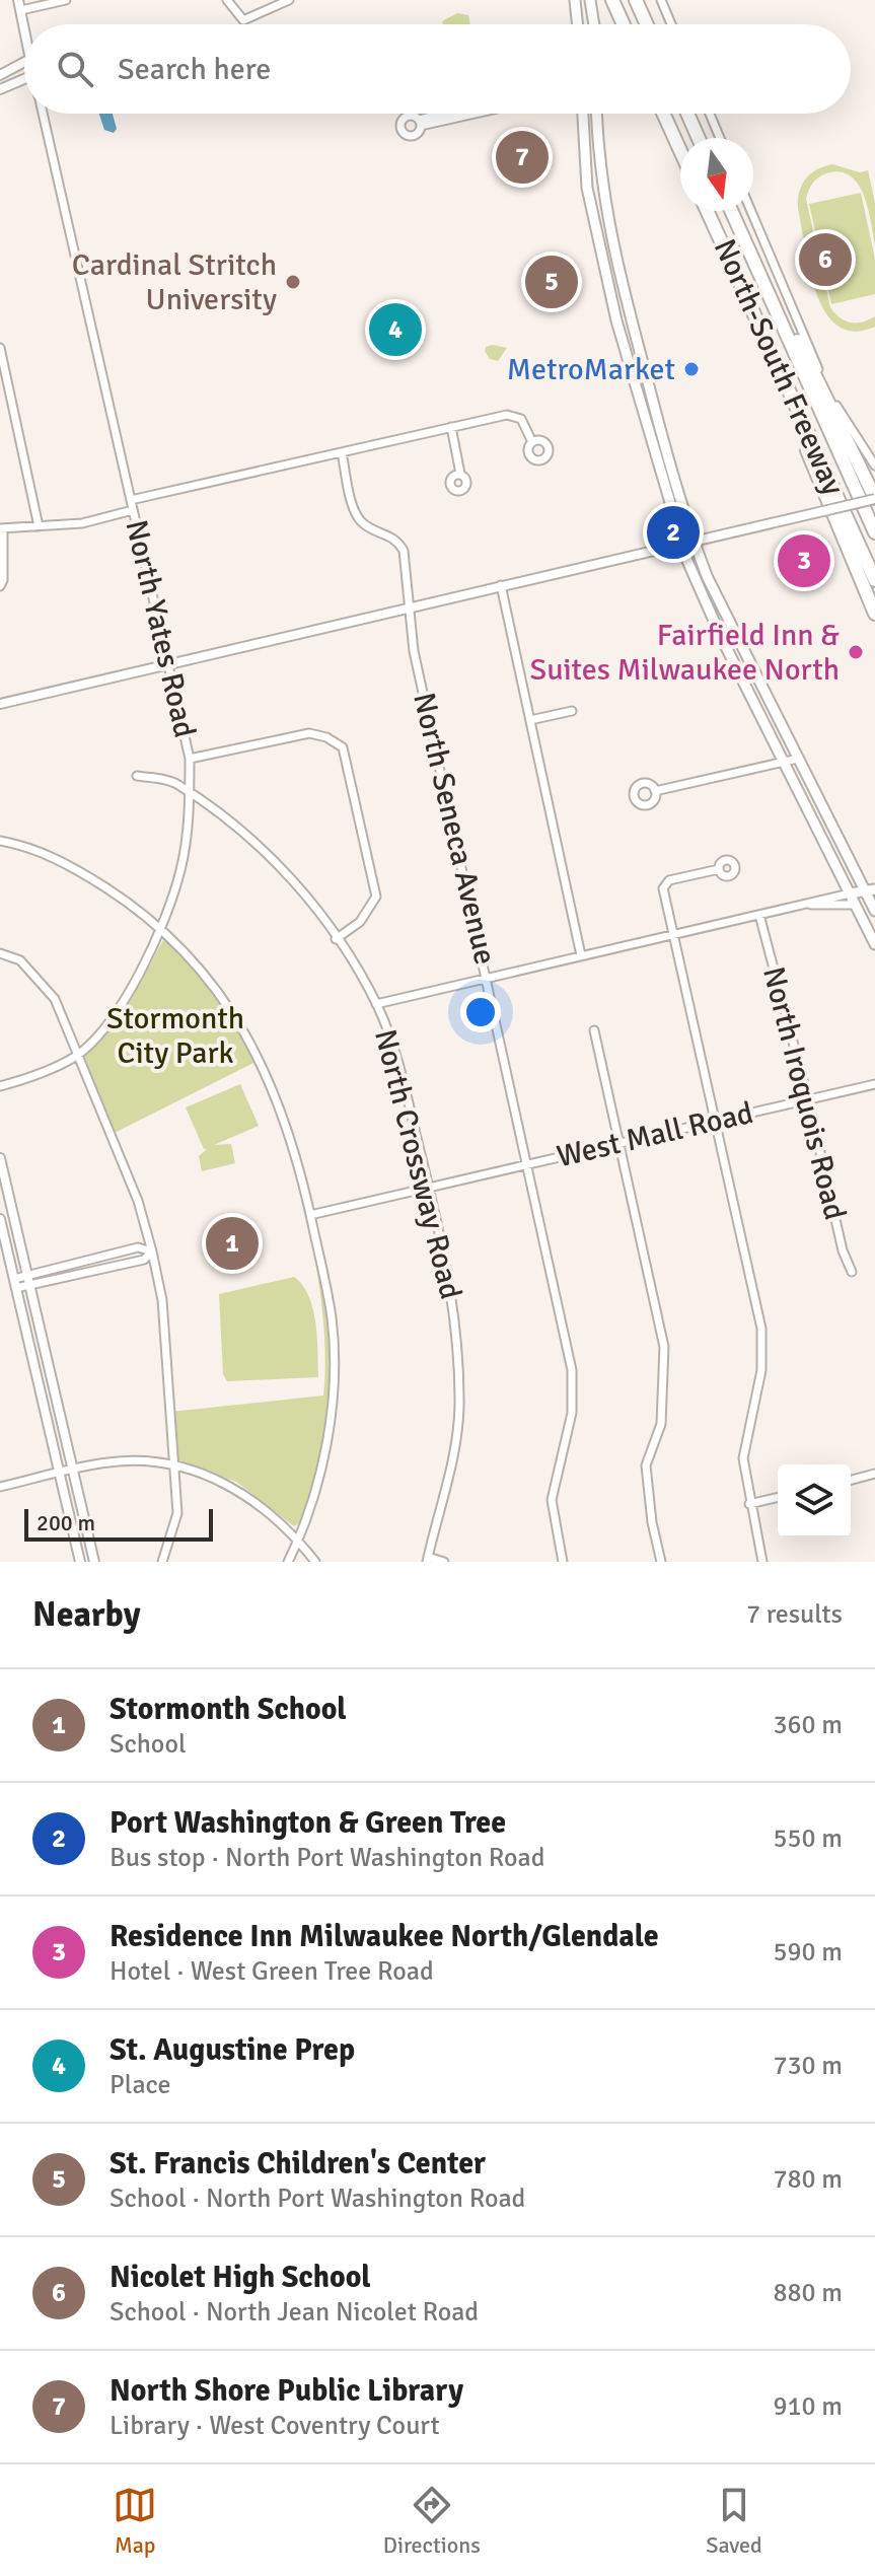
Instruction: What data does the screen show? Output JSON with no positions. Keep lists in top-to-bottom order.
{
  "streets": {
    "highway": ["North-South Freeway"],
    "street": [
      "North Yates Road",
      "North Seneca Avenue",
      "North Iroquois Road",
      "West Mall Road",
      "North Crossway Road"
    ]
  },
  "crossings": [
    ["North Yates Road", "North Crossway Road"],
    ["North Seneca Avenue", "West Mall Road"],
    ["North Iroquois Road", "West Mall Road"],
    ["West Mall Road", "North Crossway Road"]
  ],
  "parks": ["Stormonth City Park"],
  "places": ["Cardinal Stritch University", "MetroMarket", "Fairfield Inn & Suites Milwaukee North"],
  "scale_bar": "200 m",
  "north": "bottom",
  "page": {
    "search": "Search here",
    "pins": [
      "7",
      "6",
      "5",
      "4",
      "2",
      "3",
      "1"
    ],
    "scale": "200 m",
    "heading": ["Nearby", "7 results"],
    "list": [
      {
        "mark": "1",
        "name": "Stormonth School",
        "note": "School",
        "value": "360 m"
      },
      {
        "mark": "2",
        "name": "Port Washington & Green Tree",
        "note": "Bus stop · North Port Washington Road",
        "value": "550 m"
      },
      {
        "mark": "3",
        "name": "Residence Inn Milwaukee North/Glendale",
        "note": "Hotel · West Green Tree Road",
        "value": "590 m"
      },
      {
        "mark": "4",
        "name": "St. Augustine Prep",
        "note": "Place",
        "value": "730 m"
      },
      {
        "mark": "5",
        "name": "St. Francis Children's Center",
        "note": "School · North Port Washington Road",
        "value": "780 m"
      },
      {
        "mark": "6",
        "name": "Nicolet High School",
        "note": "School · North Jean Nicolet Road",
        "value": "880 m"
      },
      {
        "mark": "7",
        "name": "North Shore Public Library",
        "note": "Library · West Coventry Court",
        "value": "910 m"
      }
    ],
    "nav": ["Map", "Directions", "Saved"]
  }
}
